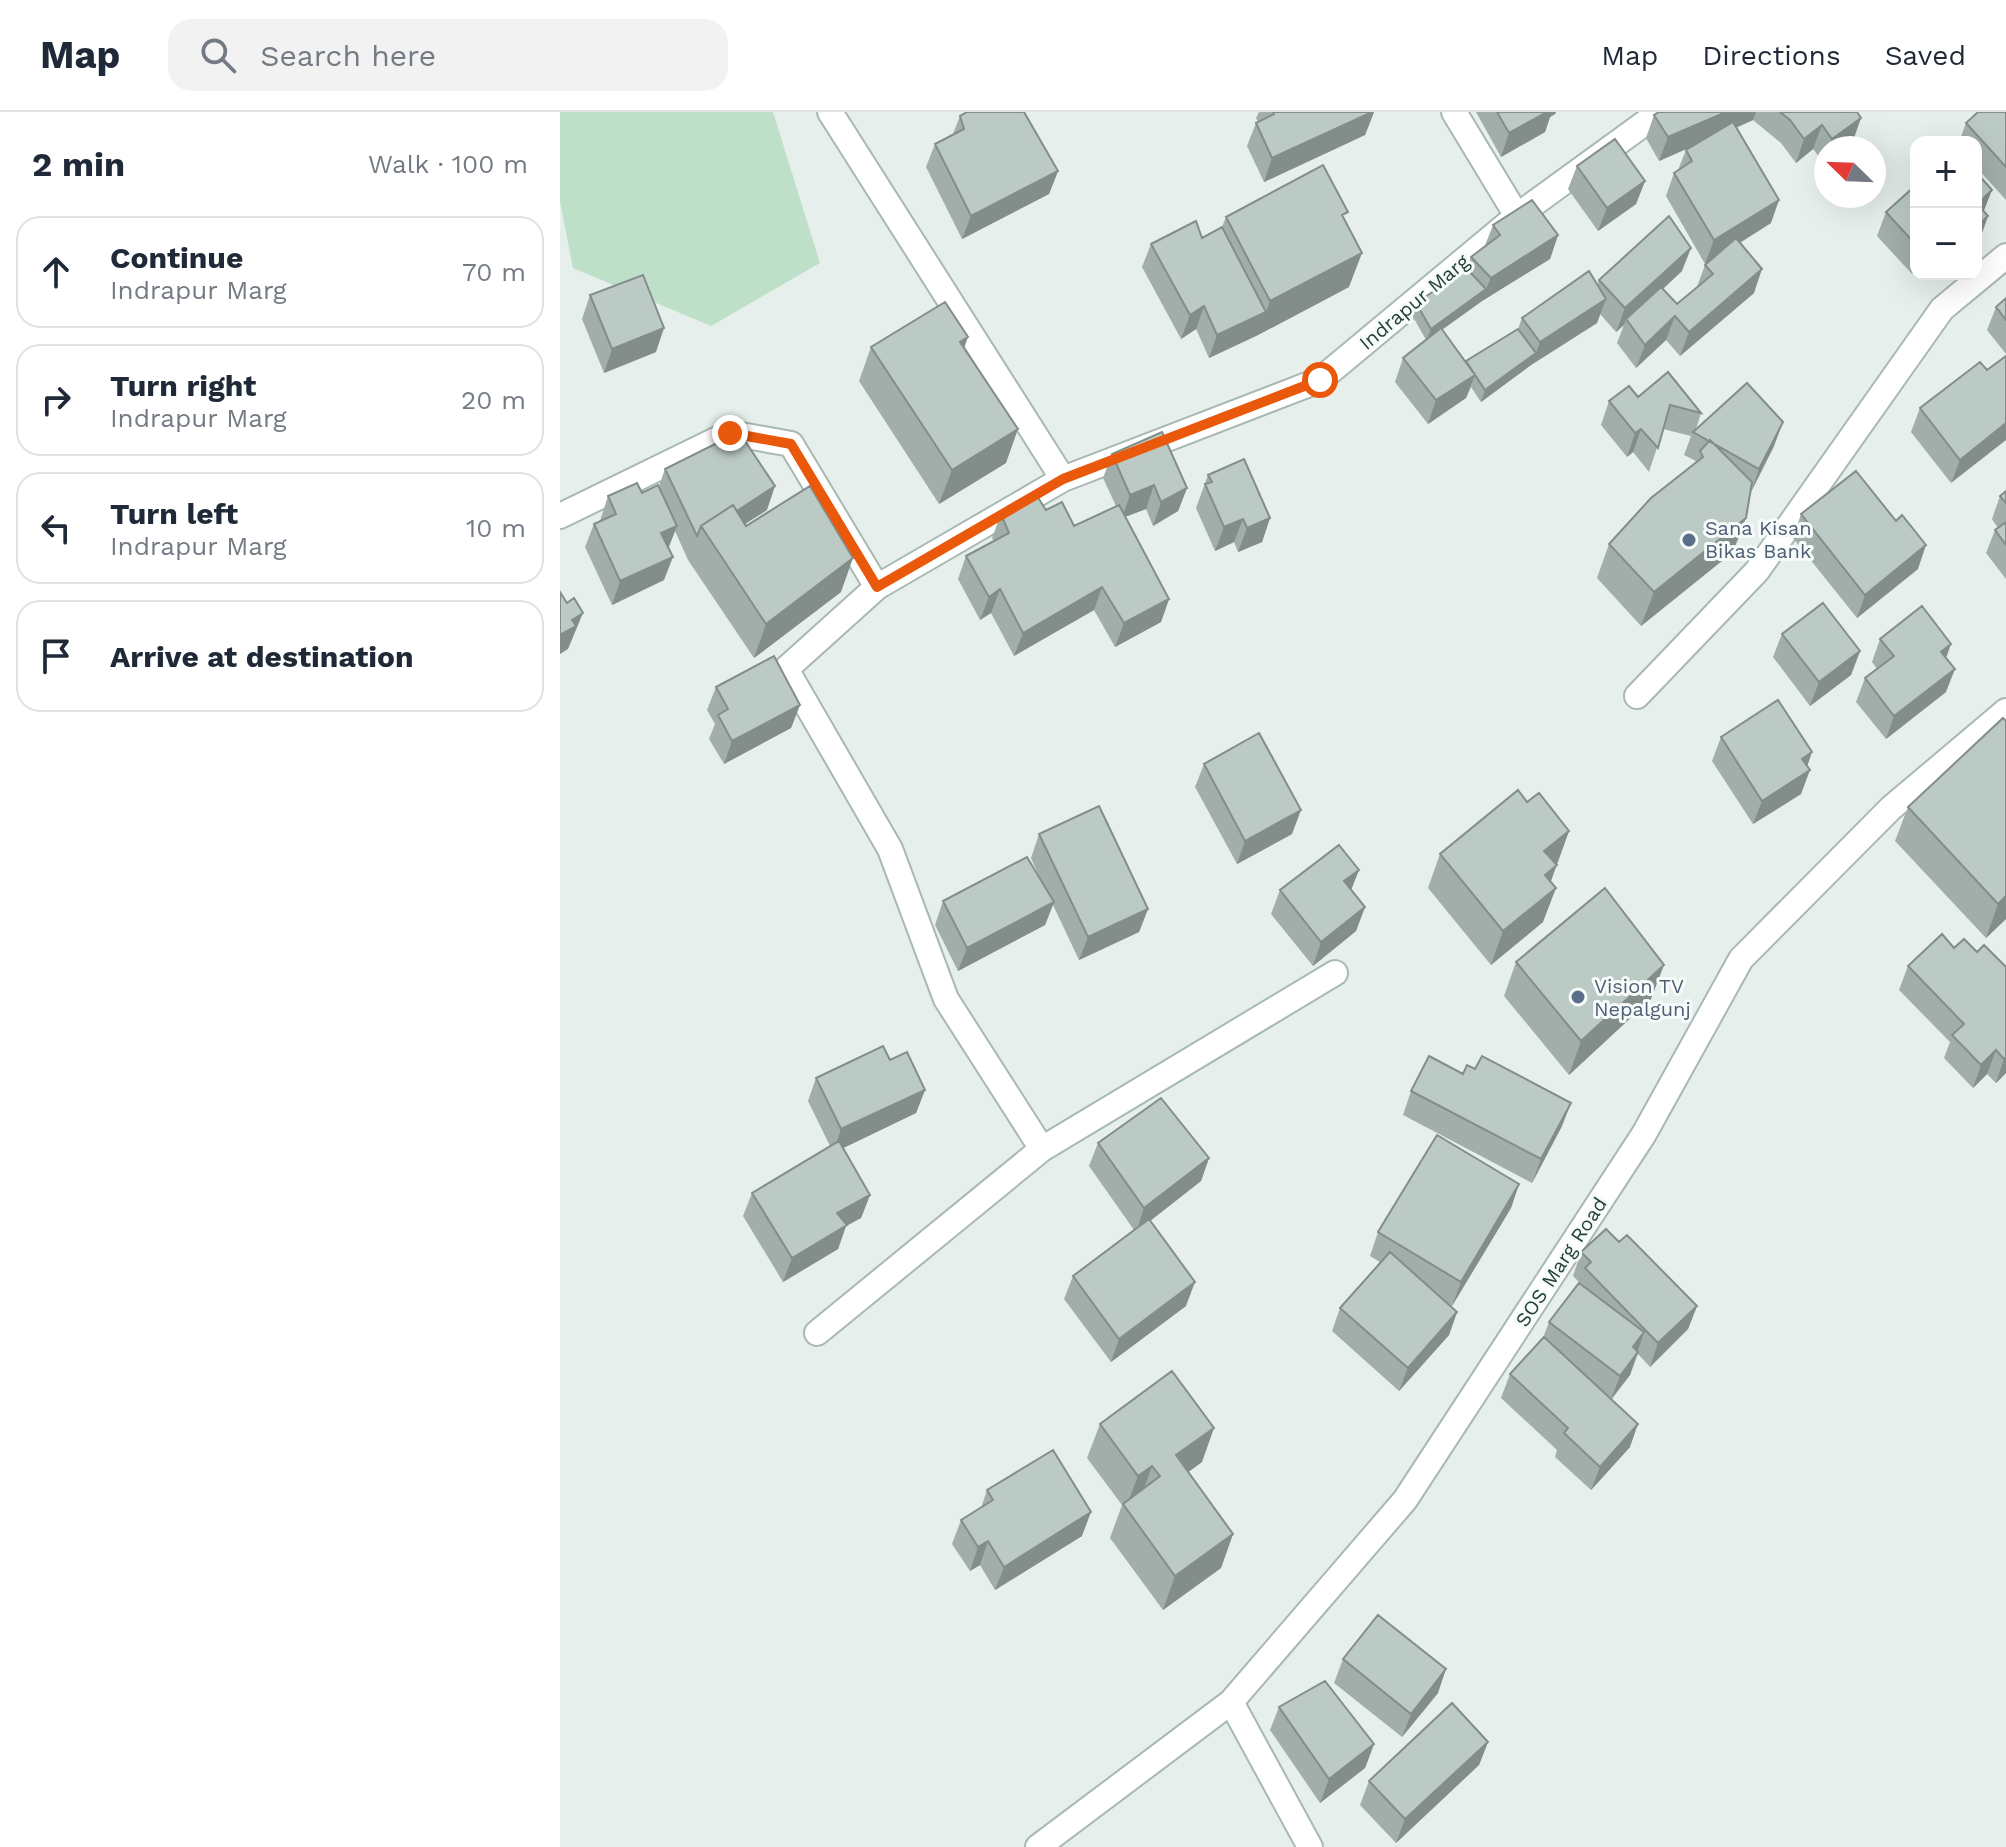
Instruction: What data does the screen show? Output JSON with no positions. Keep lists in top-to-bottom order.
{
  "streets": {
    "street": ["Indrapur Marg", "SOS Marg Road"]
  },
  "places": ["Sana Kisan Bikas Bank", "Vision TV Nepalgunj"],
  "north": "top left",
  "page": {
    "header": "Map",
    "search": "Search here",
    "nav": ["Map", "Directions", "Saved"],
    "heading": ["2 min", "Walk · 100 m"],
    "map_buttons": ["+", "−"],
    "list": [
      ["Continue", "Indrapur Marg", "70 m"],
      ["Turn right", "Indrapur Marg", "20 m"],
      ["Turn left", "Indrapur Marg", "10 m"],
      "Arrive at destination"
    ]
  }
}
